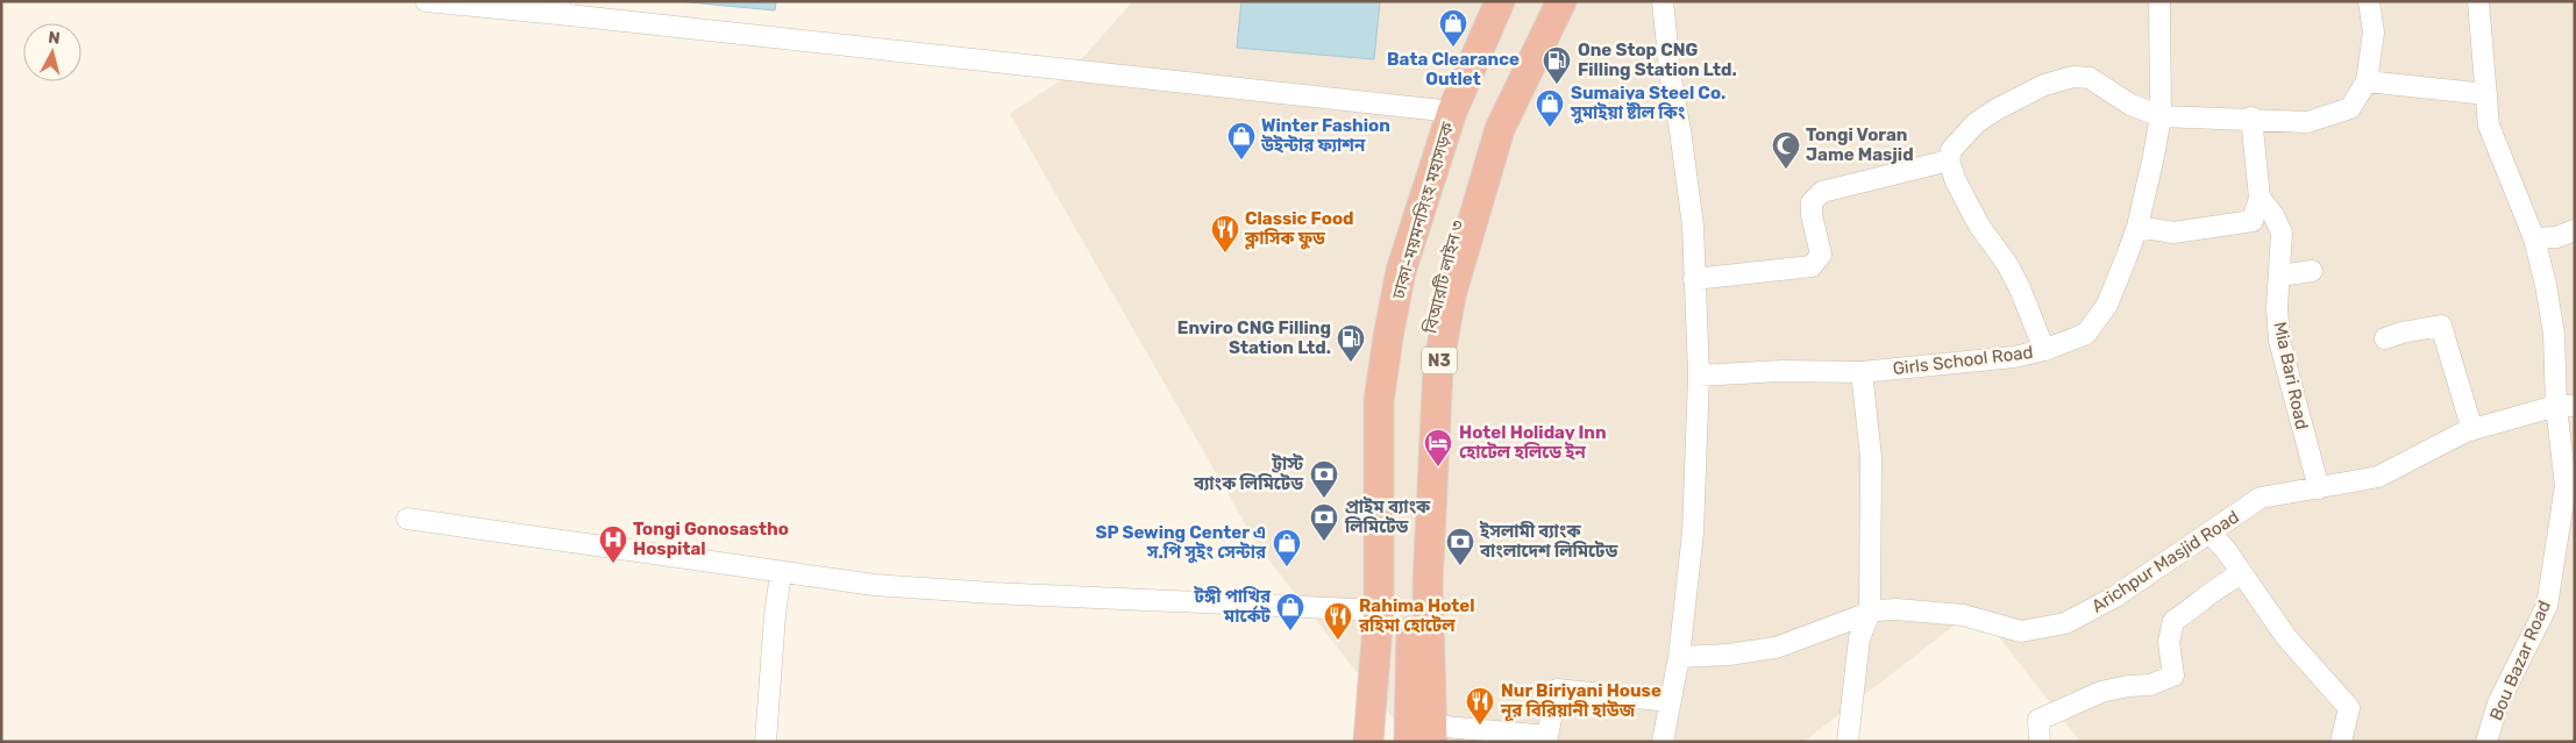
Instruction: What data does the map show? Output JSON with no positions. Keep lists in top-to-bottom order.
{
  "streets": {
    "highway": ["ঢাকা-ময়মনসিংহ মহাসড়ক", "বিআরটি লাইন ৩", "N3"],
    "street": [
      "Girls School Road",
      "Mia Bari Road",
      "Arichpur Masjid Road",
      "Bou Bazar Road"
    ]
  },
  "crossings": [
    ["Mia Bari Road", "Arichpur Masjid Road"],
    ["Arichpur Masjid Road", "Bou Bazar Road"]
  ],
  "places": {
    "shop": [
      "Bata Clearance Outlet",
      "Sumaiya Steel Co. সুমাইয়া ষ্টীল কিং",
      "Winter Fashion উইন্টার ফ্যাশন",
      "SP Sewing Center এ স.পি সুইং সেন্টার",
      "টঙ্গী পাখির মার্কেট"
    ],
    "fuel station": ["One Stop CNG Filling Station Ltd.", "Enviro CNG Filling Station Ltd."],
    "mosque": ["Tongi Voran Jame Masjid"],
    "restaurant": ["Classic Food ক্লাসিক ফুড", "Rahima Hotel রহিমা হোটেল", "Nur Biriyani House নূর বিরিয়ানী হাউজ"],
    "hotel": ["Hotel Holiday Inn হোটেল হলিডে ইন"],
    "bank": ["ট্রাস্ট ব্যাংক লিমিটেড", "প্রাইম ব্যাংক লিমিটেড", "ইসলামী ব্যাংক বাংলাদেশ লিমিটেড"],
    "hospital": ["Tongi Gonosastho Hospital"]
  },
  "north": "top"
}
